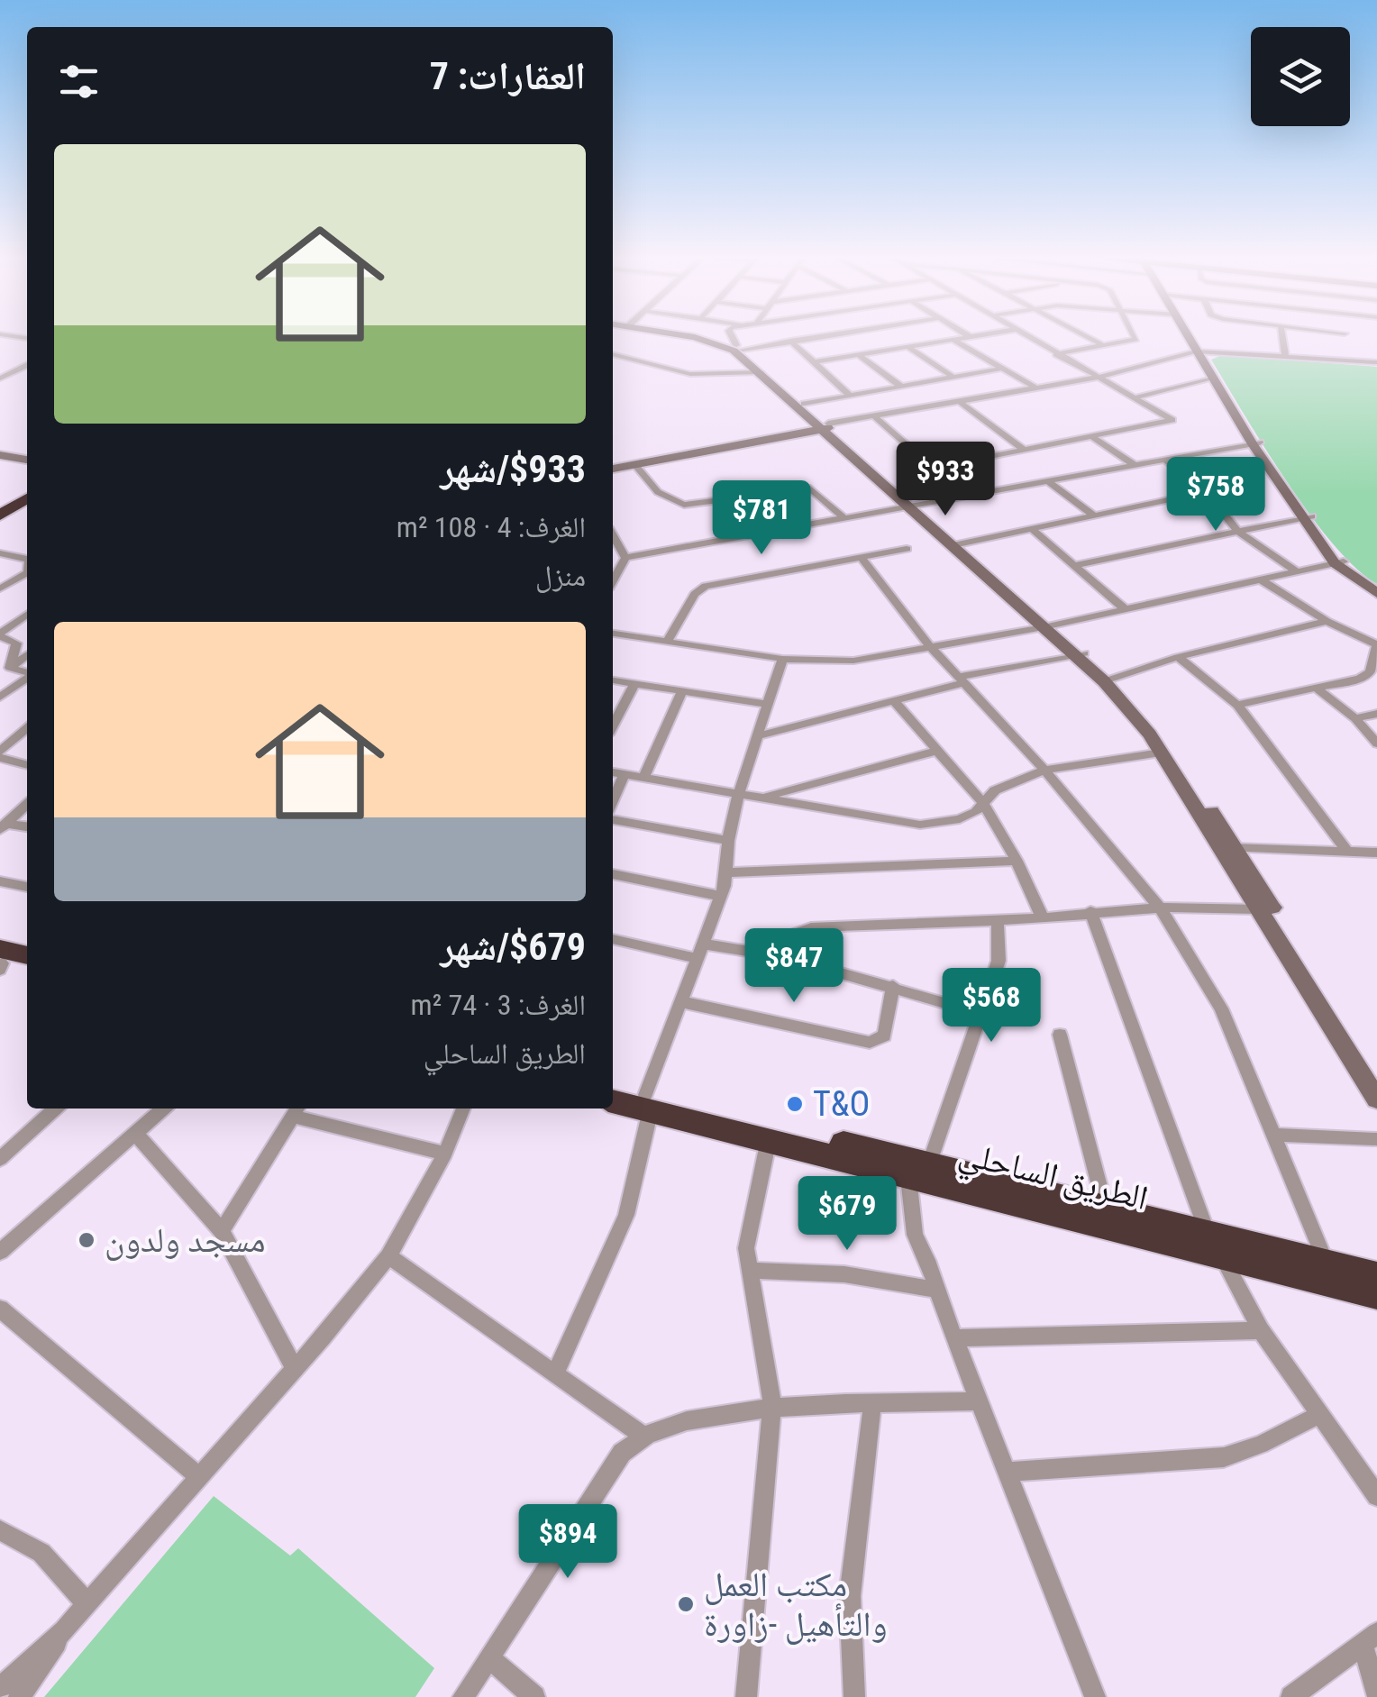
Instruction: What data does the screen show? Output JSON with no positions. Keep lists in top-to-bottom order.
{
  "streets": {
    "highway": ["الطريق الساحلي"]
  },
  "places": ["T&O", "مسجد ولدون", "مكتب العمل والتأهيل -زاورة"],
  "page": {
    "heading": "العقارات: 7",
    "list": [
      {
        "name": "$933/شهر",
        "note": "الغرف: 4 · 108 m² · منزل"
      },
      {
        "name": "$679/شهر",
        "note": "الغرف: 3 · 74 m² · الطريق الساحلي"
      }
    ],
    "price": [
      "$933",
      "$758",
      "$781",
      "$847",
      "$568",
      "$679",
      "$894"
    ]
  }
}
